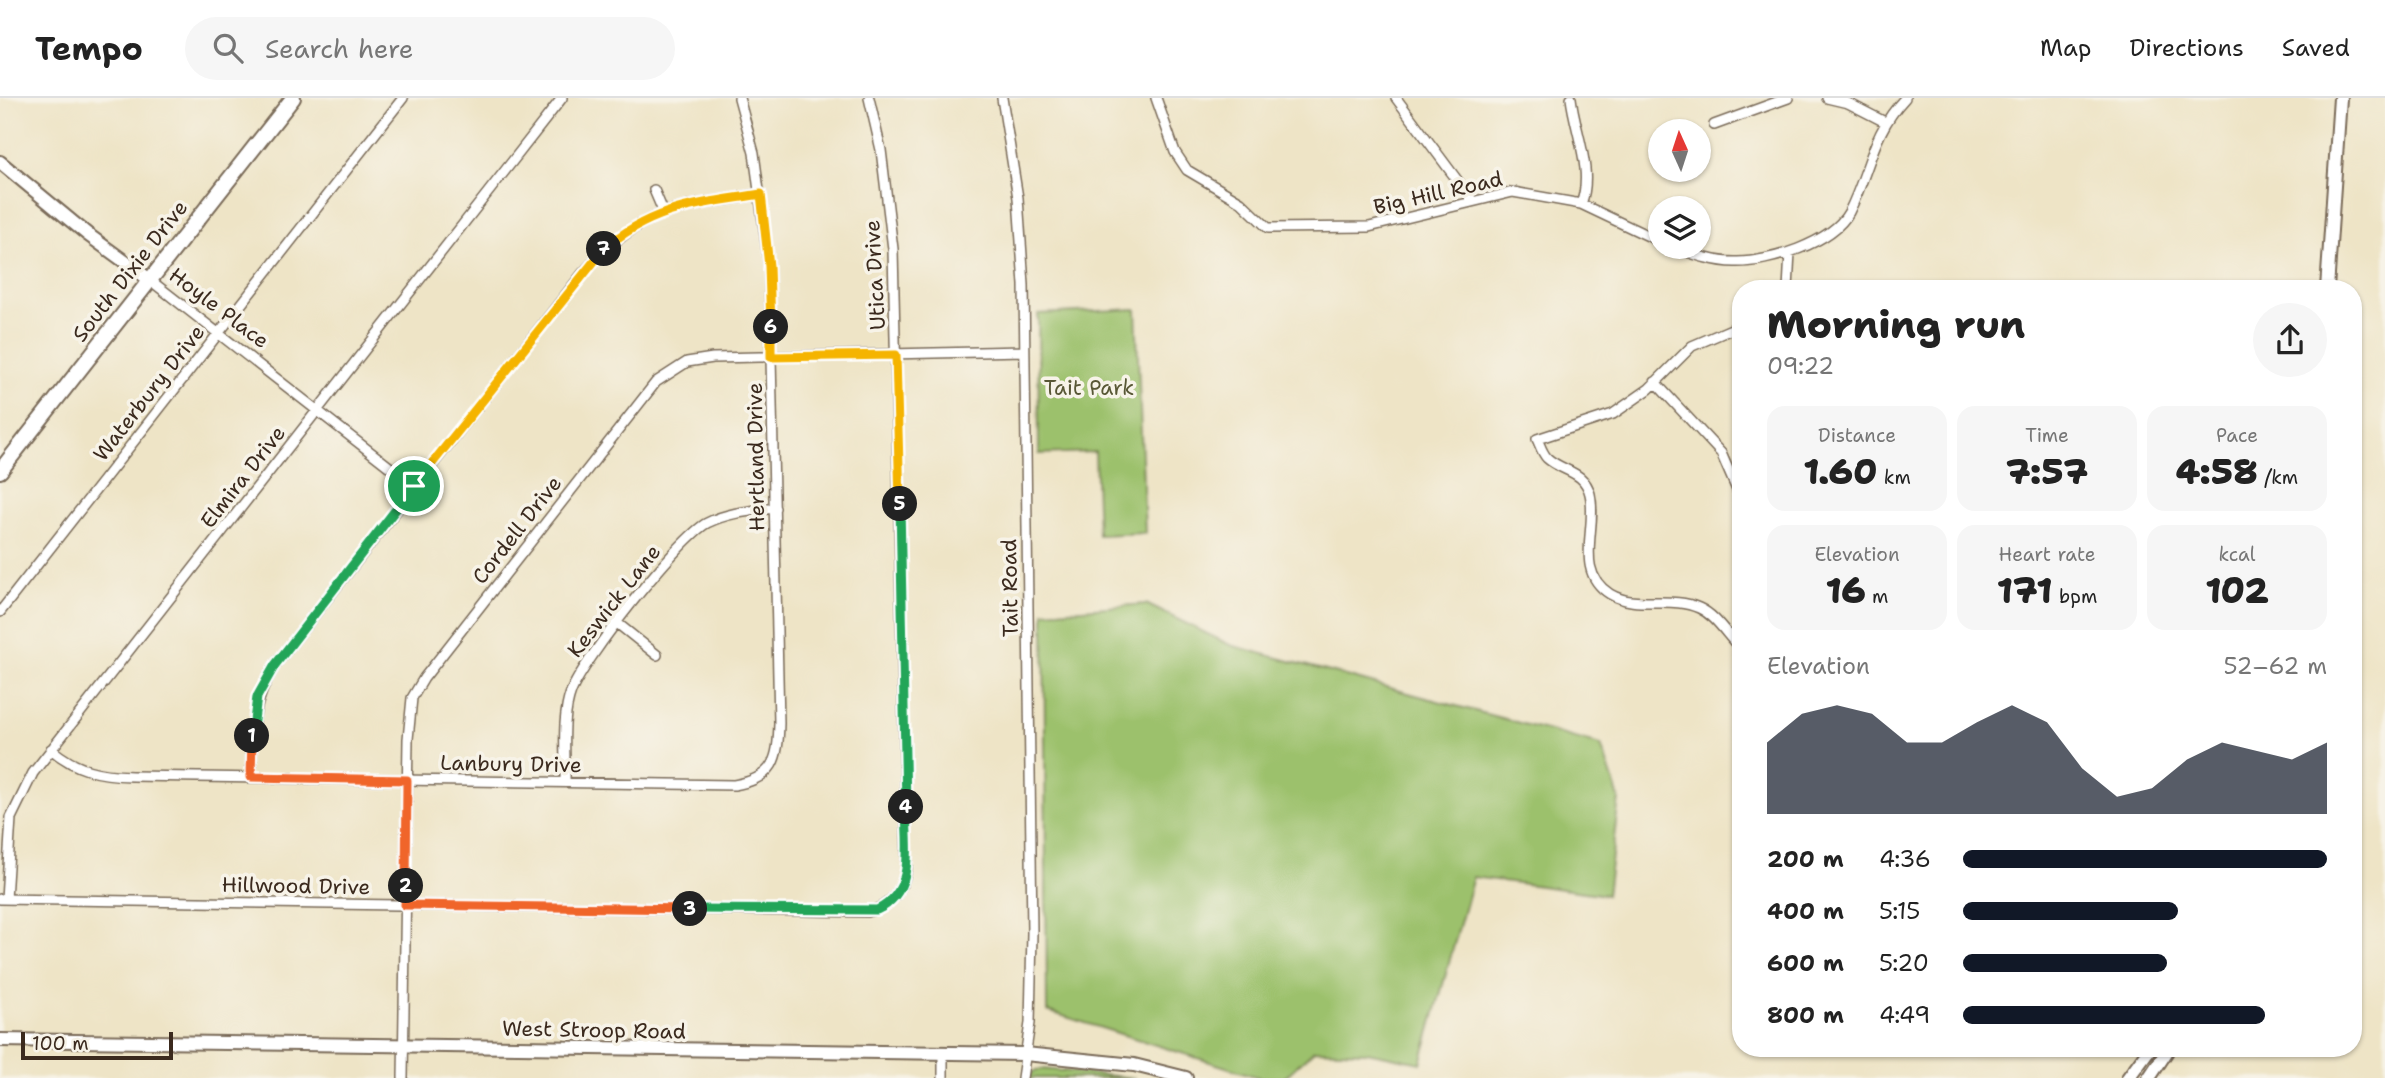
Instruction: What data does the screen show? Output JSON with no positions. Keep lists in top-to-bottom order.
{
  "streets": {
    "main road": ["South Dixie Drive", "Hoyle Place", "West Stroop Road"],
    "street": [
      "Big Hill Road",
      "Utica Drive",
      "Waterbury Drive",
      "Hertland Drive",
      "Elmira Drive",
      "Cordell Drive",
      "Tait Road",
      "Keswick Lane",
      "Lanbury Drive",
      "Hillwood Drive"
    ]
  },
  "crossings": [
    ["South Dixie Drive", "Hoyle Place"],
    ["Utica Drive", "Cordell Drive"],
    ["Utica Drive", "Hillwood Drive"],
    ["Hoyle Place", "Waterbury Drive"],
    ["Hoyle Place", "Elmira Drive"],
    ["Hertland Drive", "Cordell Drive"],
    ["Hertland Drive", "Keswick Lane"],
    ["Hertland Drive", "Lanbury Drive"],
    ["Elmira Drive", "Lanbury Drive"],
    ["Elmira Drive", "Hillwood Drive"],
    ["Cordell Drive", "Tait Road"],
    ["Cordell Drive", "Lanbury Drive"],
    ["Cordell Drive", "Hillwood Drive"],
    ["Cordell Drive", "West Stroop Road"],
    ["Tait Road", "West Stroop Road"],
    ["Keswick Lane", "Lanbury Drive"]
  ],
  "parks": ["Tait Park"],
  "scale_bar": "100 m",
  "north": "top",
  "page": {
    "header": "Tempo",
    "search": "Search here",
    "nav": ["Map", "Directions", "Saved"],
    "pins": [
      "7",
      "6",
      "5",
      "1",
      "4",
      "2",
      "3"
    ],
    "heading": ["Morning run", "09:22"],
    "stats": [
      ["Distance", "1.60 km"],
      ["Time", "7:57"],
      ["Pace", "4:58 /km"],
      ["Elevation", "16 m"],
      ["Heart rate", "171 bpm"],
      ["kcal", "102"]
    ],
    "chart": ["Elevation", "52–62 m"],
    "list": [
      {
        "name": "200 m",
        "note": "4:36"
      },
      {
        "name": "400 m",
        "note": "5:15"
      },
      {
        "name": "600 m",
        "note": "5:20"
      },
      {
        "name": "800 m",
        "note": "4:49"
      }
    ],
    "scale": "100 m"
  }
}
